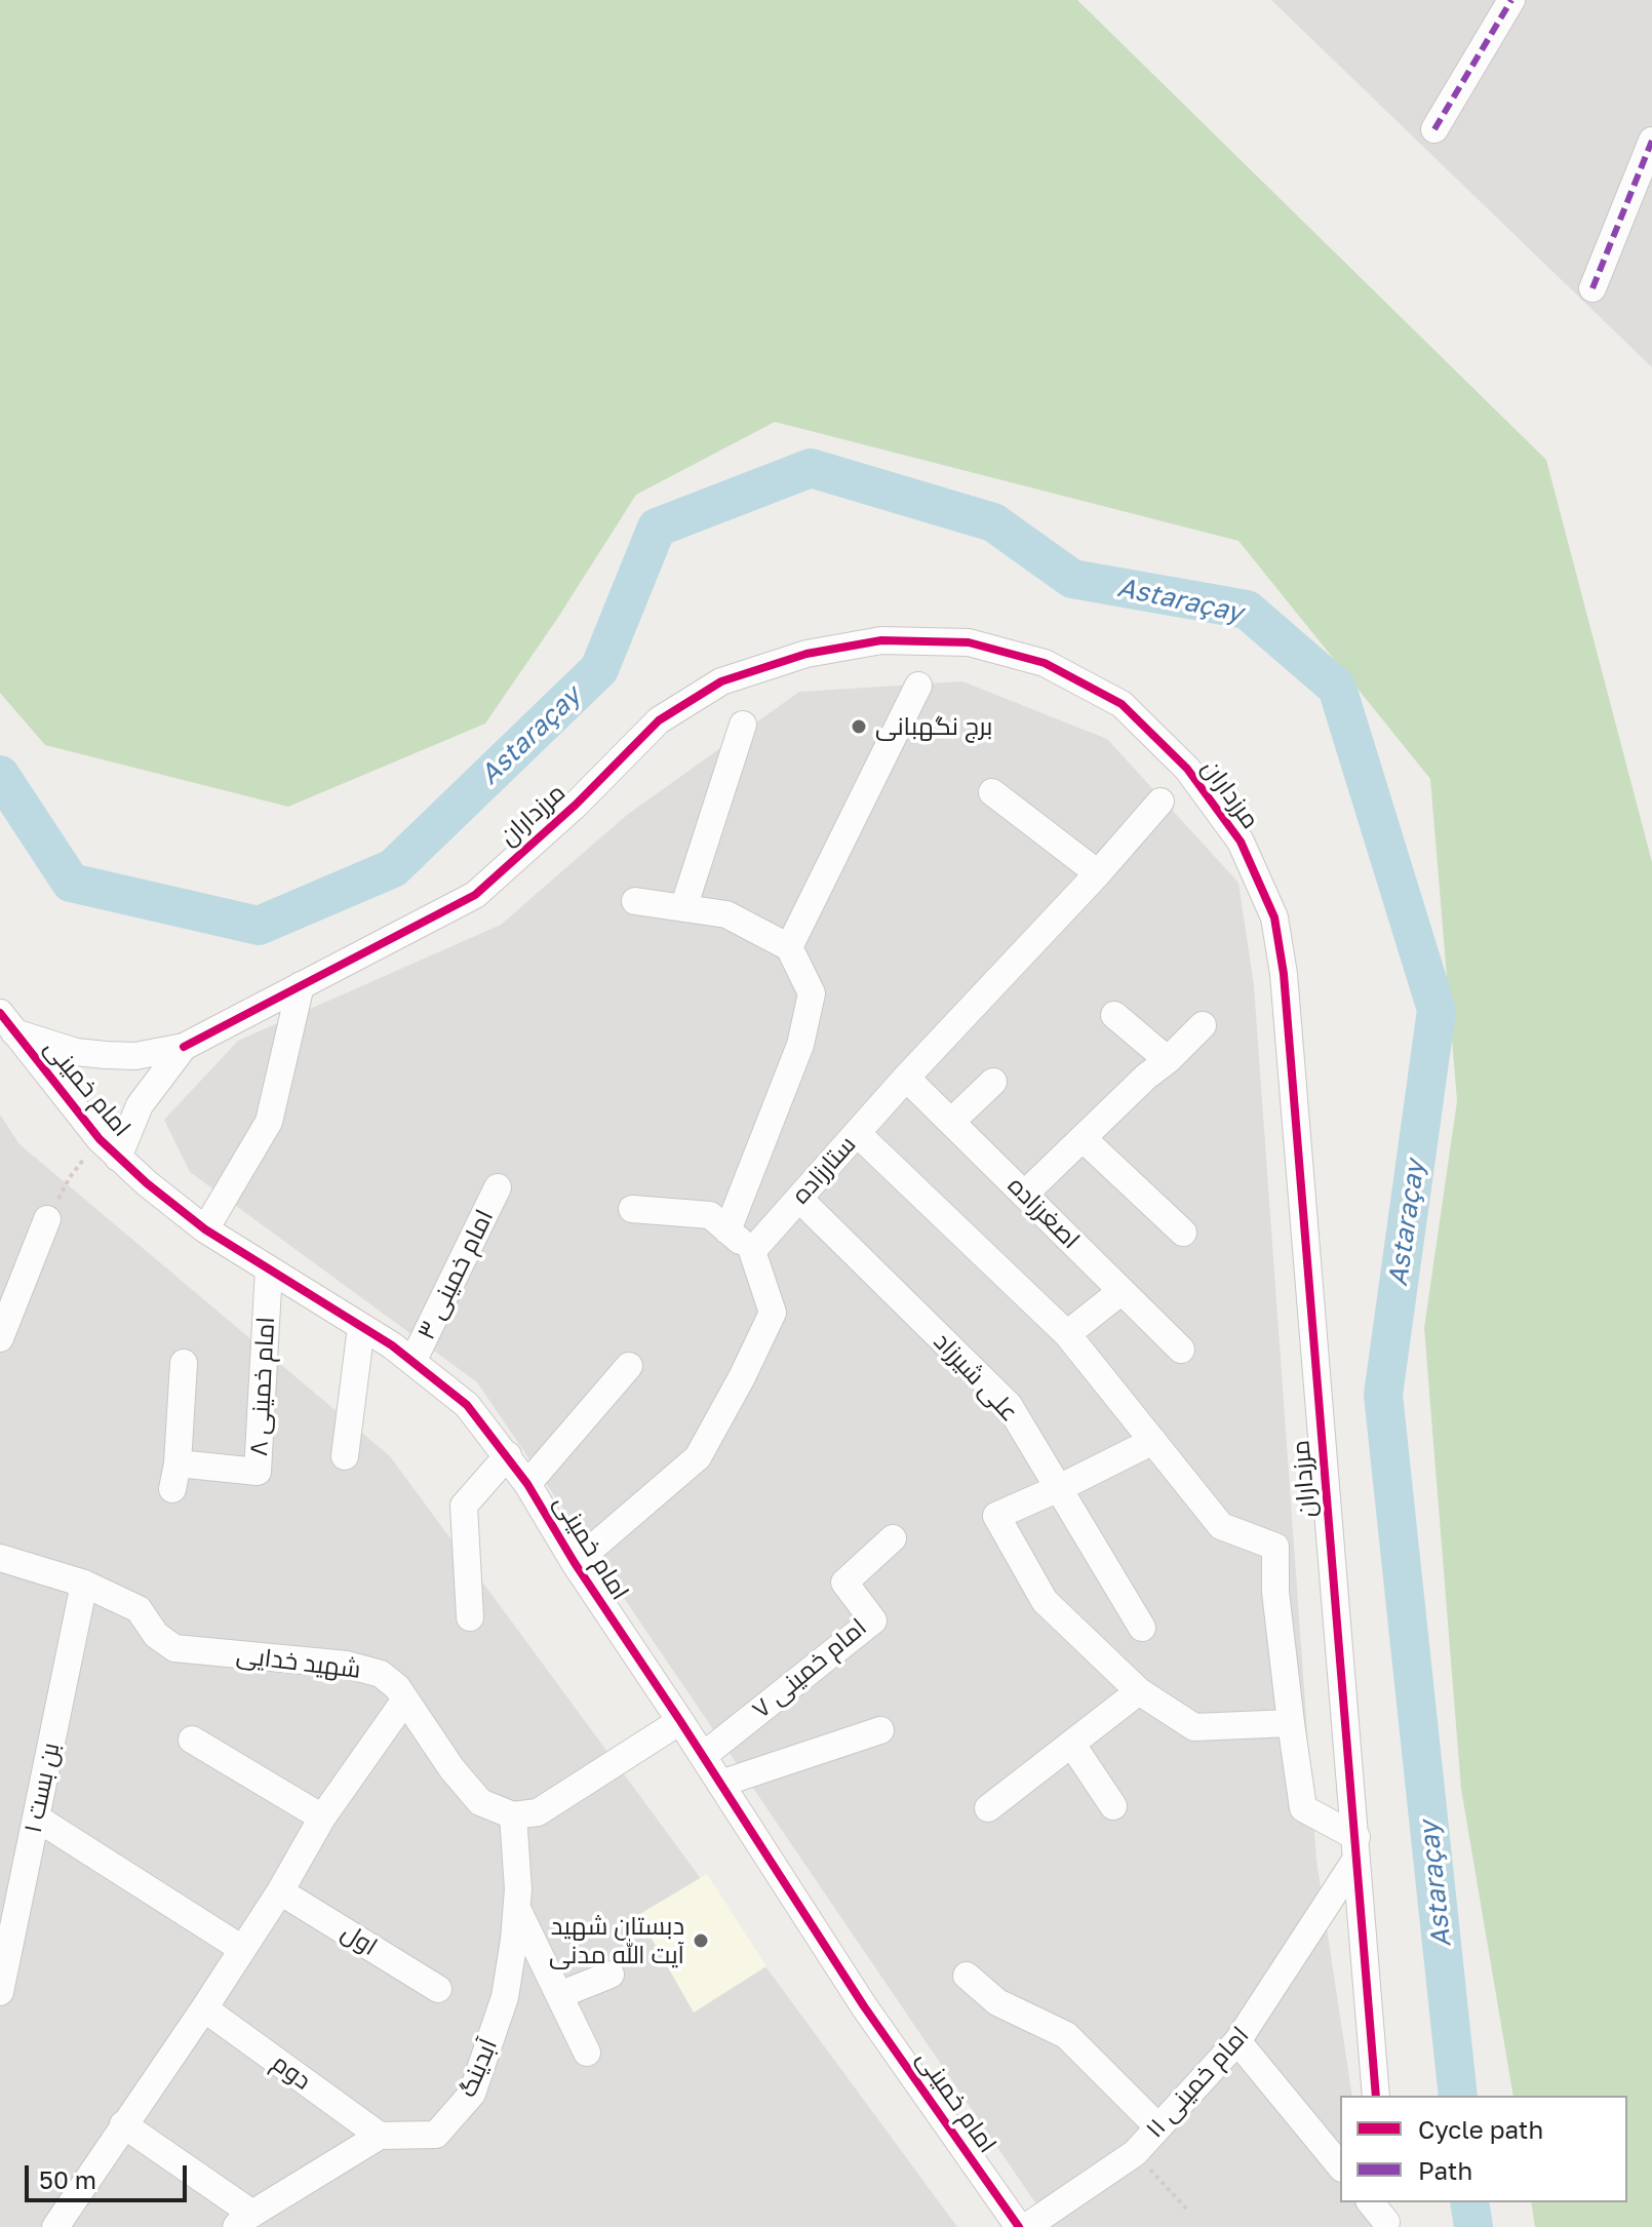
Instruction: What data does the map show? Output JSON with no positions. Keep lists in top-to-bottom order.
{
  "streets": {
    "street": [
      "مرزداران",
      "امام خمینی",
      "ستارزاده",
      "اصغرزاده",
      "امام خمینی ۳",
      "علی شیرزاد",
      "امام خمینی ۸",
      "شهید خدایی",
      "امام خمینی ۷",
      "بن بست ۱",
      "اول",
      "آبدینگ",
      "دوم",
      "امام خمینی ۱۱"
    ]
  },
  "crossings": [
    ["مرزداران", "امام خمینی"],
    ["مرزداران", "امام خمینی ۱۱"],
    ["امام خمینی", "امام خمینی ۳"],
    ["امام خمینی", "امام خمینی ۸"],
    ["امام خمینی", "امام خمینی ۷"],
    ["ستارزاده", "اصغرزاده"],
    ["ستارزاده", "علی شیرزاد"],
    ["شهید خدایی", "بن بست ۱"],
    ["شهید خدایی", "آبدینگ"],
    ["آبدینگ", "دوم"]
  ],
  "water": ["Astaraçay"],
  "places": ["برج نگهبانی", "دبستان شهید آیت الله مدنی"],
  "legend": ["Cycle path", "Path"],
  "scale_bar": "50 m"
}
